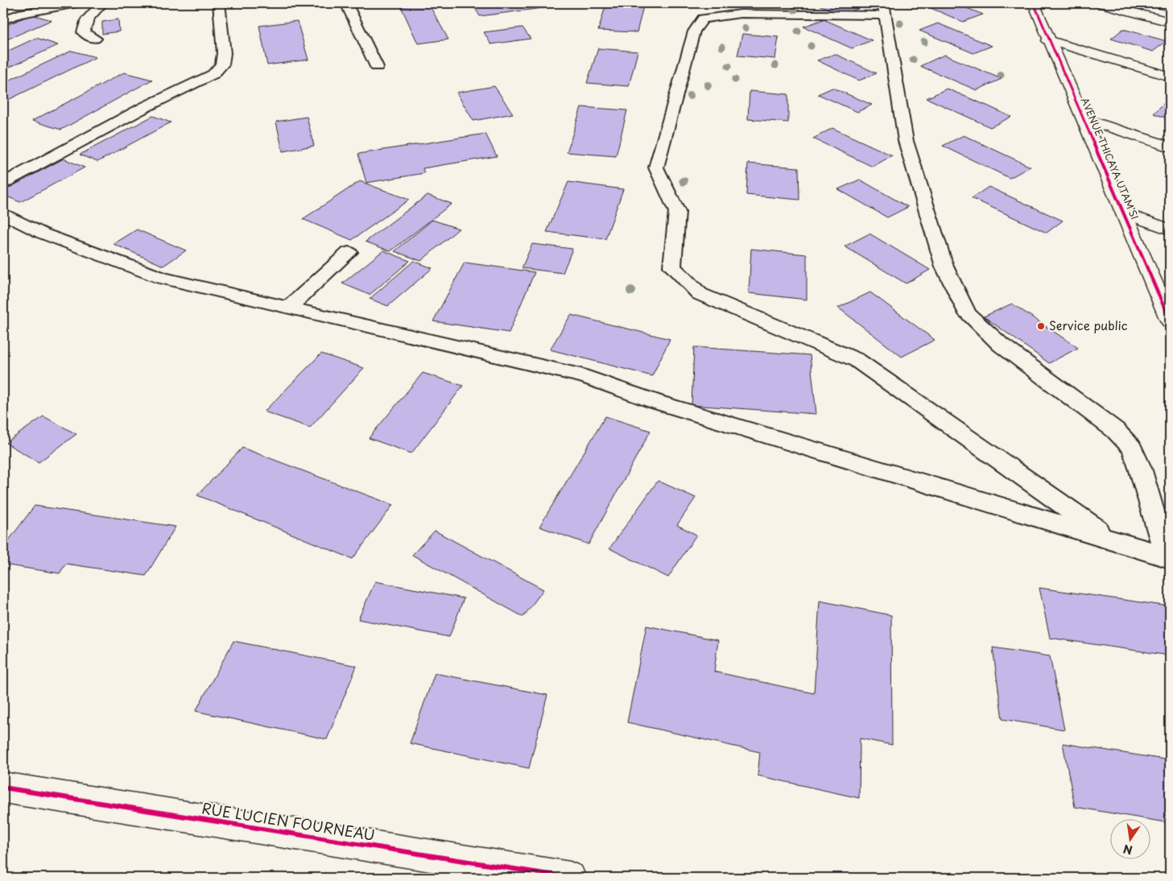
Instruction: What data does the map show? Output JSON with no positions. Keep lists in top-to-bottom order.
{
  "streets": {
    "street": ["AVENUE THICAYA UTAM'SI", "RUE LUCIEN FOURNEAU"]
  },
  "places": ["Service public"],
  "north": "bottom"
}
